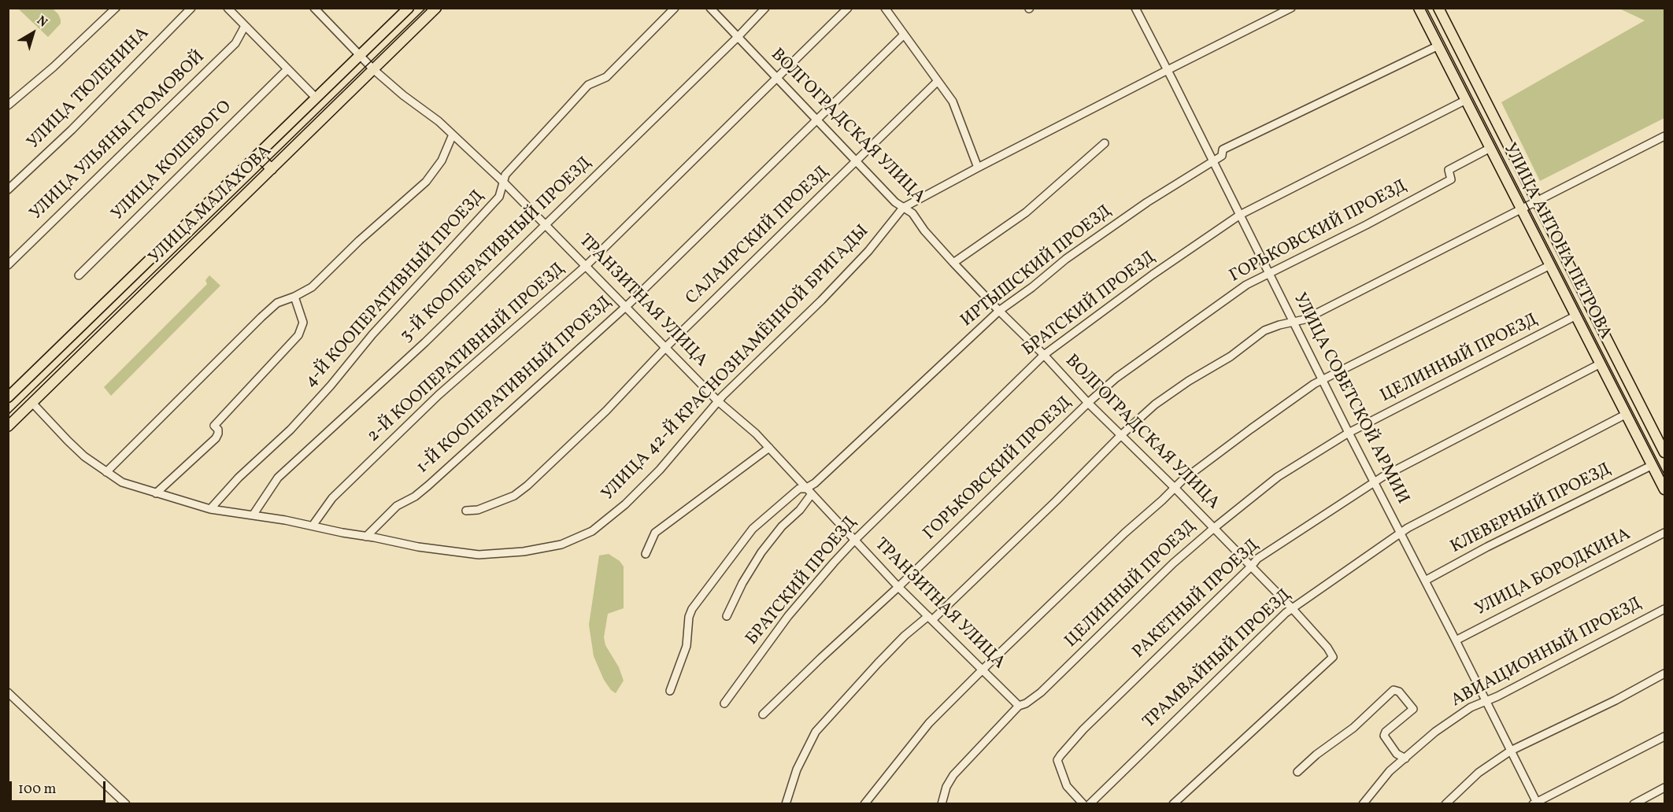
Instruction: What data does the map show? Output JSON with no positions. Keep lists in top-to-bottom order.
{
  "streets": {
    "main road": ["УЛИЦА МАЛАХОВА", "УЛИЦА АНТОНА ПЕТРОВА"],
    "street": [
      "УЛИЦА ТЮЛЕНИНА",
      "ВОЛГОГРАДСКАЯ УЛИЦА",
      "УЛИЦА УЛЬЯНЫ ГРОМОВОЙ",
      "УЛИЦА КОШЕВОГО",
      "ГОРЬКОВСКИЙ ПРОЕЗД",
      "САЛАИРСКИЙ ПРОЕЗД",
      "3-Й КООПЕРАТИВНЫЙ ПРОЕЗД",
      "ИРТЫШСКИЙ ПРОЕЗД",
      "4-Й КООПЕРАТИВНЫЙ ПРОЕЗД",
      "ТРАНЗИТНАЯ УЛИЦА",
      "БРАТСКИЙ ПРОЕЗД",
      "2-Й КООПЕРАТИВНЫЙ ПРОЕЗД",
      "ЦЕЛИННЫЙ ПРОЕЗД",
      "УЛИЦА 42-Й КРАСНОЗНАМЁННОЙ БРИГАДЫ",
      "1-Й КООПЕРАТИВНЫЙ ПРОЕЗД",
      "УЛИЦА СОВЕТСКОЙ АРМИИ",
      "КЛЕВЕРНЫЙ ПРОЕЗД",
      "УЛИЦА БОРОДКИНА",
      "РАКЕТНЫЙ ПРОЕЗД",
      "АВИАЦИОННЫЙ ПРОЕЗД",
      "ТРАМВАЙНЫЙ ПРОЕЗД"
    ]
  },
  "crossings": [
    ["ВОЛГОГРАДСКАЯ УЛИЦА", "ГОРЬКОВСКИЙ ПРОЕЗД"],
    ["ВОЛГОГРАДСКАЯ УЛИЦА", "САЛАИРСКИЙ ПРОЕЗД"],
    ["ВОЛГОГРАДСКАЯ УЛИЦА", "3-Й КООПЕРАТИВНЫЙ ПРОЕЗД"],
    ["ВОЛГОГРАДСКАЯ УЛИЦА", "ИРТЫШСКИЙ ПРОЕЗД"],
    ["ВОЛГОГРАДСКАЯ УЛИЦА", "БРАТСКИЙ ПРОЕЗД"],
    ["ВОЛГОГРАДСКАЯ УЛИЦА", "2-Й КООПЕРАТИВНЫЙ ПРОЕЗД"],
    ["ВОЛГОГРАДСКАЯ УЛИЦА", "ЦЕЛИННЫЙ ПРОЕЗД"],
    ["ВОЛГОГРАДСКАЯ УЛИЦА", "УЛИЦА 42-Й КРАСНОЗНАМЁННОЙ БРИГАДЫ"],
    ["ВОЛГОГРАДСКАЯ УЛИЦА", "1-Й КООПЕРАТИВНЫЙ ПРОЕЗД"],
    ["ВОЛГОГРАДСКАЯ УЛИЦА", "РАКЕТНЫЙ ПРОЕЗД"],
    ["ВОЛГОГРАДСКАЯ УЛИЦА", "ТРАМВАЙНЫЙ ПРОЕЗД"],
    ["УЛИЦА МАЛАХОВА", "ТРАНЗИТНАЯ УЛИЦА"],
    ["УЛИЦА МАЛАХОВА", "УЛИЦА 42-Й КРАСНОЗНАМЁННОЙ БРИГАДЫ"],
    ["ГОРЬКОВСКИЙ ПРОЕЗД", "УЛИЦА АНТОНА ПЕТРОВА"],
    ["ГОРЬКОВСКИЙ ПРОЕЗД", "ТРАНЗИТНАЯ УЛИЦА"],
    ["ГОРЬКОВСКИЙ ПРОЕЗД", "УЛИЦА СОВЕТСКОЙ АРМИИ"],
    ["САЛАИРСКИЙ ПРОЕЗД", "ТРАНЗИТНАЯ УЛИЦА"],
    ["УЛИЦА АНТОНА ПЕТРОВА", "ИРТЫШСКИЙ ПРОЕЗД"],
    ["УЛИЦА АНТОНА ПЕТРОВА", "БРАТСКИЙ ПРОЕЗД"],
    ["УЛИЦА АНТОНА ПЕТРОВА", "ЦЕЛИННЫЙ ПРОЕЗД"],
    ["УЛИЦА АНТОНА ПЕТРОВА", "КЛЕВЕРНЫЙ ПРОЕЗД"],
    ["УЛИЦА АНТОНА ПЕТРОВА", "РАКЕТНЫЙ ПРОЕЗД"],
    ["УЛИЦА АНТОНА ПЕТРОВА", "ТРАМВАЙНЫЙ ПРОЕЗД"],
    ["3-Й КООПЕРАТИВНЫЙ ПРОЕЗД", "ТРАНЗИТНАЯ УЛИЦА"],
    ["3-Й КООПЕРАТИВНЫЙ ПРОЕЗД", "УЛИЦА 42-Й КРАСНОЗНАМЁННОЙ БРИГАДЫ"],
    ["ИРТЫШСКИЙ ПРОЕЗД", "ТРАНЗИТНАЯ УЛИЦА"],
    ["ИРТЫШСКИЙ ПРОЕЗД", "УЛИЦА СОВЕТСКОЙ АРМИИ"],
    ["4-Й КООПЕРАТИВНЫЙ ПРОЕЗД", "ТРАНЗИТНАЯ УЛИЦА"],
    ["4-Й КООПЕРАТИВНЫЙ ПРОЕЗД", "УЛИЦА 42-Й КРАСНОЗНАМЁННОЙ БРИГАДЫ"],
    ["ТРАНЗИТНАЯ УЛИЦА", "БРАТСКИЙ ПРОЕЗД"],
    ["ТРАНЗИТНАЯ УЛИЦА", "2-Й КООПЕРАТИВНЫЙ ПРОЕЗД"],
    ["ТРАНЗИТНАЯ УЛИЦА", "ЦЕЛИННЫЙ ПРОЕЗД"],
    ["ТРАНЗИТНАЯ УЛИЦА", "УЛИЦА 42-Й КРАСНОЗНАМЁННОЙ БРИГАДЫ"],
    ["ТРАНЗИТНАЯ УЛИЦА", "1-Й КООПЕРАТИВНЫЙ ПРОЕЗД"],
    ["БРАТСКИЙ ПРОЕЗД", "УЛИЦА СОВЕТСКОЙ АРМИИ"],
    ["2-Й КООПЕРАТИВНЫЙ ПРОЕЗД", "УЛИЦА 42-Й КРАСНОЗНАМЁННОЙ БРИГАДЫ"],
    ["ЦЕЛИННЫЙ ПРОЕЗД", "УЛИЦА СОВЕТСКОЙ АРМИИ"],
    ["УЛИЦА 42-Й КРАСНОЗНАМЁННОЙ БРИГАДЫ", "1-Й КООПЕРАТИВНЫЙ ПРОЕЗД"],
    ["УЛИЦА 42-Й КРАСНОЗНАМЁННОЙ БРИГАДЫ", "УЛИЦА СОВЕТСКОЙ АРМИИ"],
    ["УЛИЦА СОВЕТСКОЙ АРМИИ", "КЛЕВЕРНЫЙ ПРОЕЗД"],
    ["УЛИЦА СОВЕТСКОЙ АРМИИ", "УЛИЦА БОРОДКИНА"],
    ["УЛИЦА СОВЕТСКОЙ АРМИИ", "РАКЕТНЫЙ ПРОЕЗД"],
    ["УЛИЦА СОВЕТСКОЙ АРМИИ", "АВИАЦИОННЫЙ ПРОЕЗД"],
    ["УЛИЦА СОВЕТСКОЙ АРМИИ", "ТРАМВАЙНЫЙ ПРОЕЗД"]
  ],
  "scale_bar": "100 m",
  "north": "top right"
}
